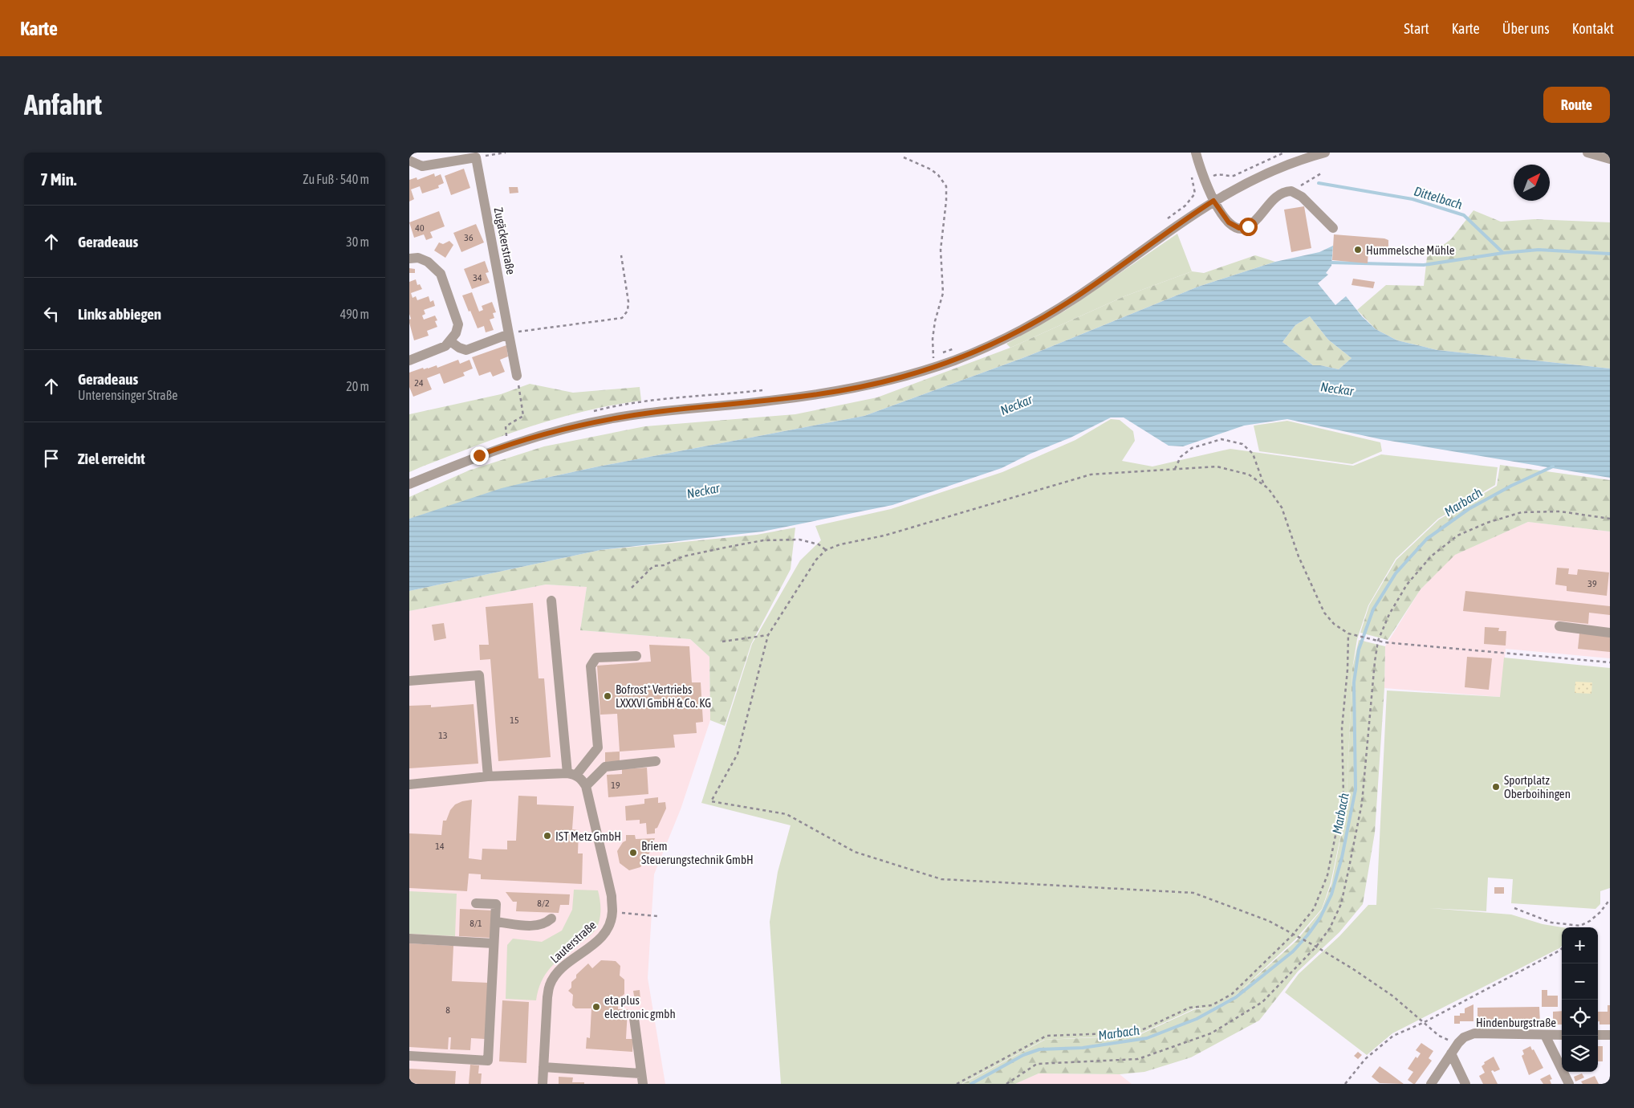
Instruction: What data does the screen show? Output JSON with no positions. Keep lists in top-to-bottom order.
{
  "streets": {
    "street": ["Zugäckerstraße", "Lauterstraße", "Hindenburgstraße"]
  },
  "water": ["Dittelbach", "Neckar", "Marbach"],
  "places": [
    "Hummelsche Mühle",
    "Bofrost* Vertriebs LXXXVI GmbH & Co. KG",
    "Sportplatz Oberboihingen",
    "IST Metz GmbH",
    "Briem Steuerungstechnik GmbH",
    "eta plus electronic gmbh"
  ],
  "house_numbers": [
    "40",
    "36",
    "34",
    "24",
    "39",
    "15",
    "13",
    "19",
    "14",
    "8/2",
    "8/1",
    "8"
  ],
  "north": "top right",
  "page": {
    "header": "Karte",
    "nav": [
      "Start",
      "Karte",
      "Über uns",
      "Kontakt"
    ],
    "buttons": "Route",
    "title": "Anfahrt",
    "heading": ["7 Min.", "Zu Fuß · 540 m"],
    "list": [
      ["Geradeaus", "30 m"],
      ["Links abbiegen", "490 m"],
      ["Geradeaus", "Unterensinger Straße", "20 m"],
      "Ziel erreicht"
    ],
    "map_buttons": ["+", "−"]
  }
}
